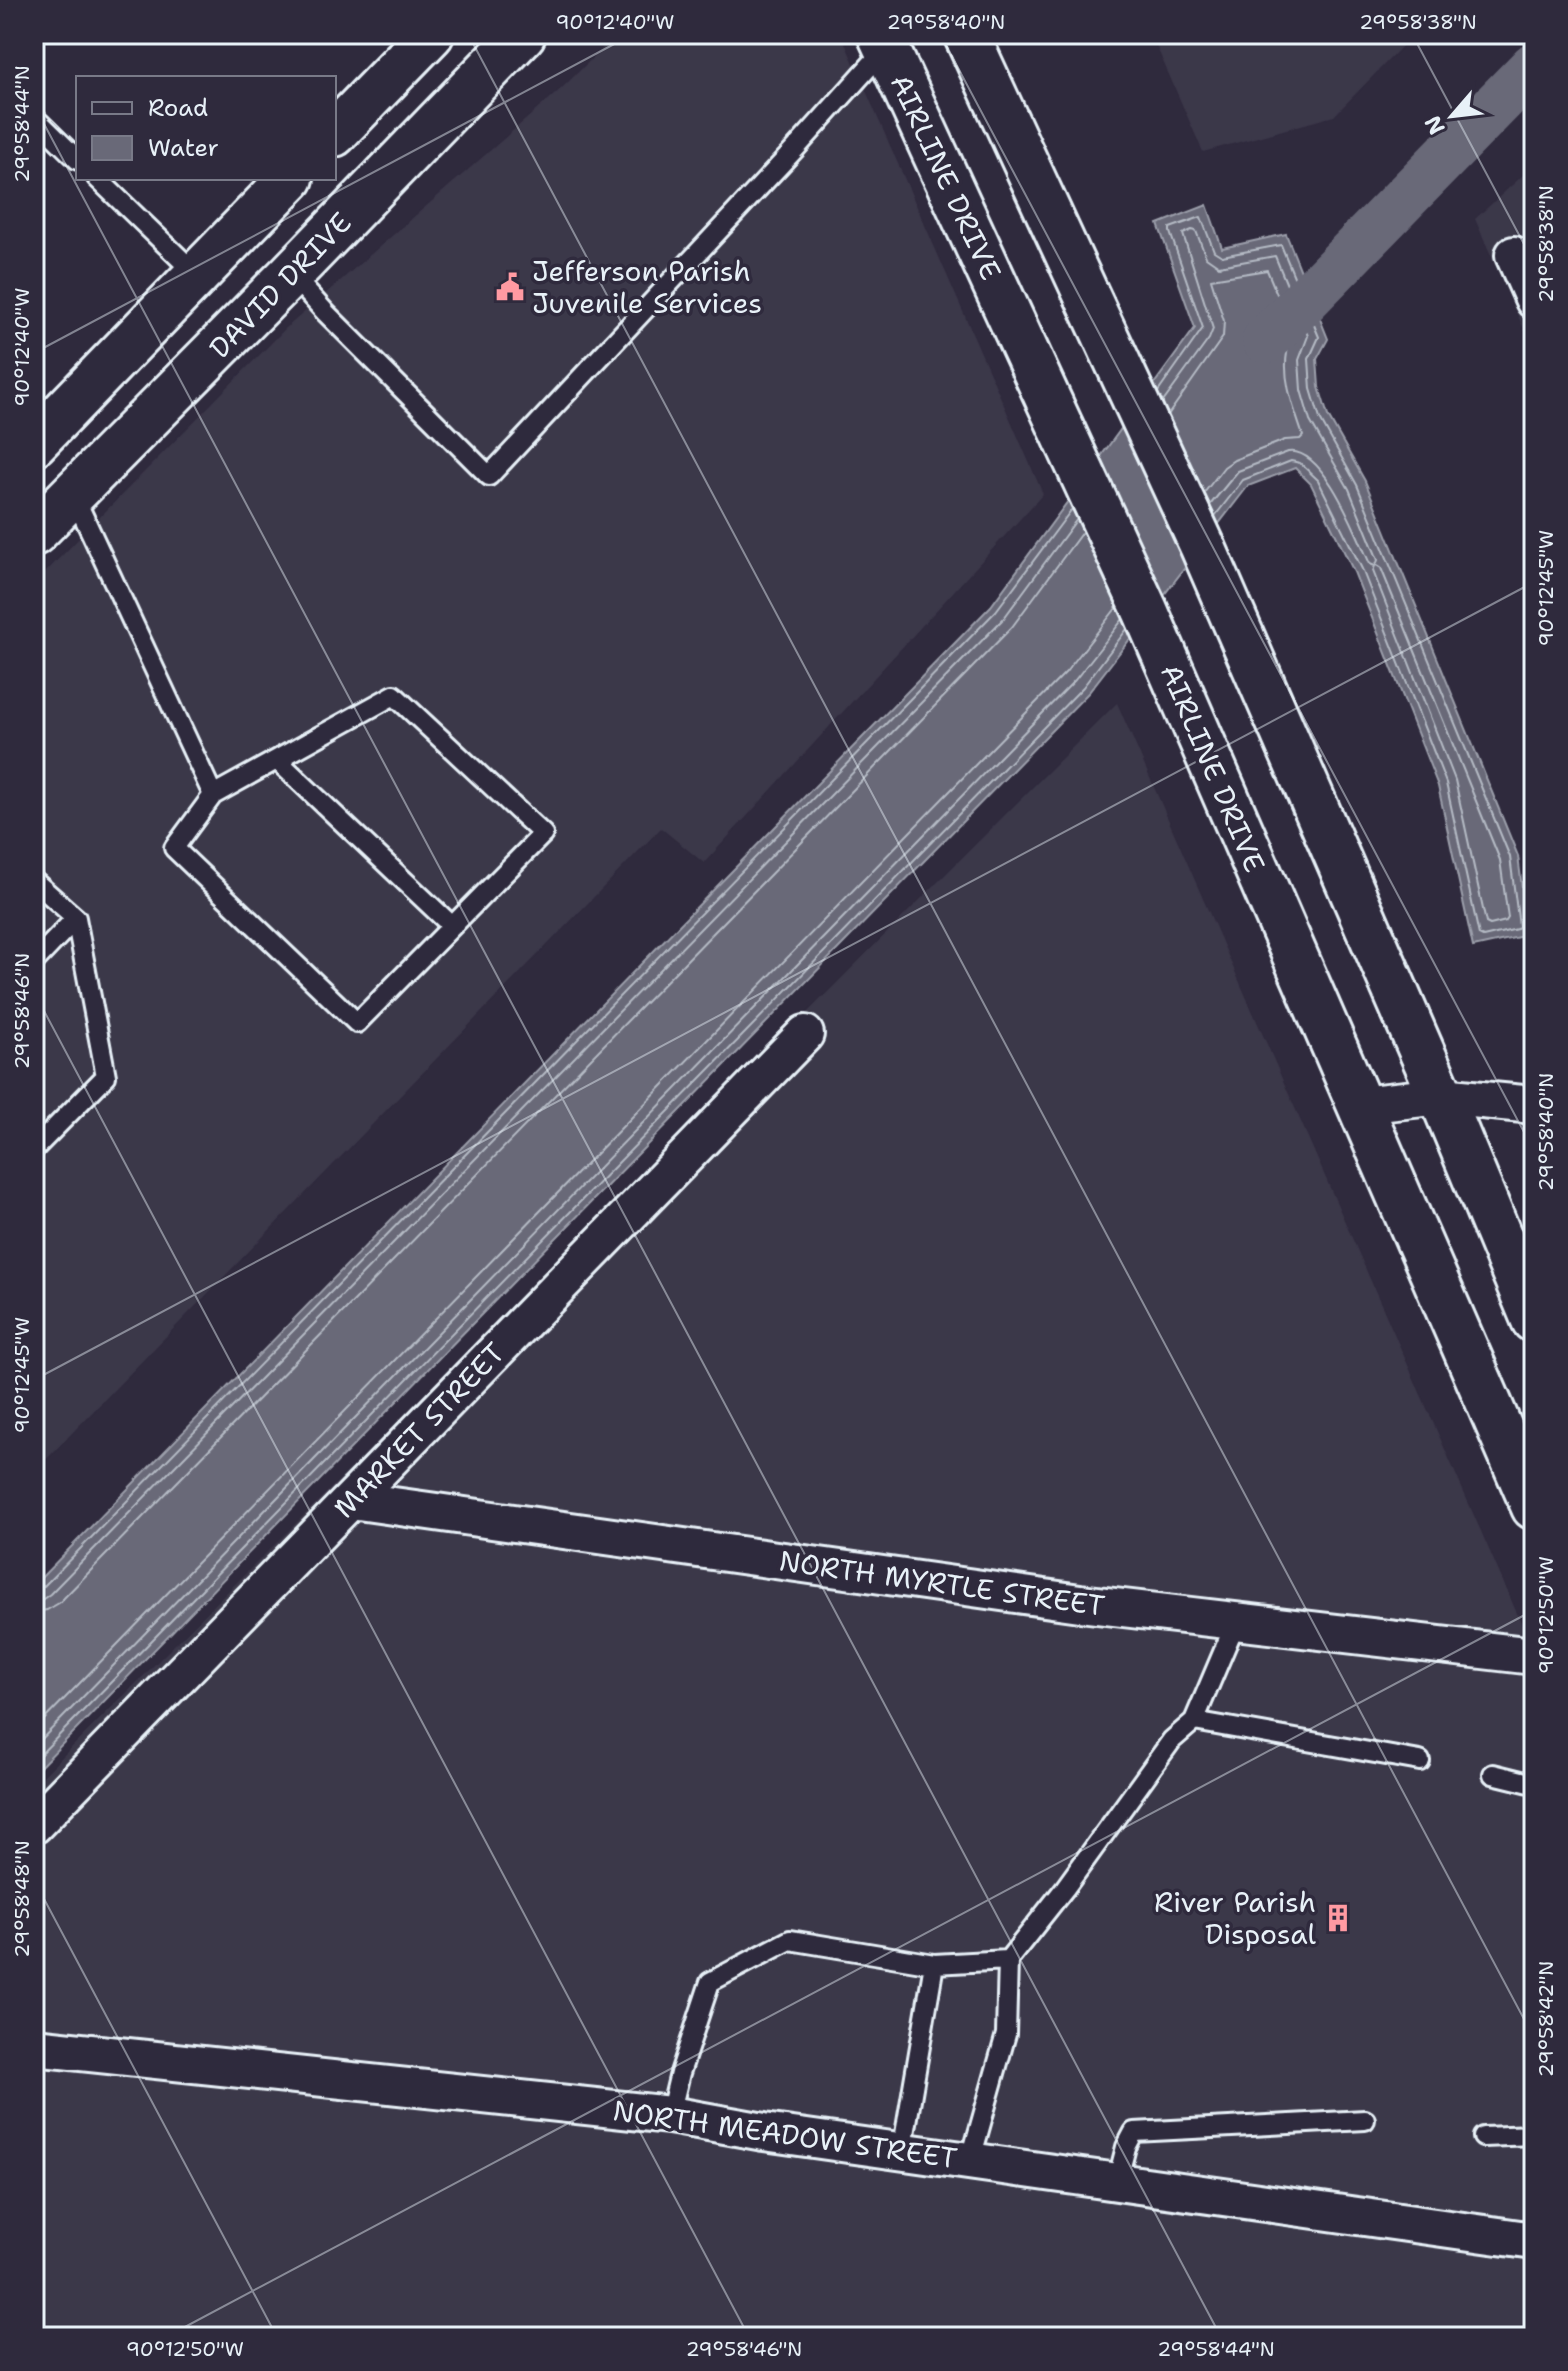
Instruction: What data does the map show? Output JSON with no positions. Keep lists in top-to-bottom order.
{
  "streets": {
    "main road": ["AIRLINE DRIVE", "DAVID DRIVE"],
    "street": ["MARKET STREET", "NORTH MYRTLE STREET", "NORTH MEADOW STREET"]
  },
  "crossings": [
    ["MARKET STREET", "NORTH MYRTLE STREET"]
  ],
  "places": {
    "public building": ["Jefferson Parish Juvenile Services"],
    "building": ["River Parish Disposal"]
  },
  "legend": ["Road", "Water"],
  "north": "bottom left",
  "coordinates": [
    "90°12'40\"W",
    "29°58'40\"N",
    "29°58'38\"N",
    "29°58'44\"N",
    "90°12'45\"W",
    "29°58'46\"N",
    "90°12'50\"W",
    "29°58'48\"N",
    "29°58'42\"N"
  ]
}
